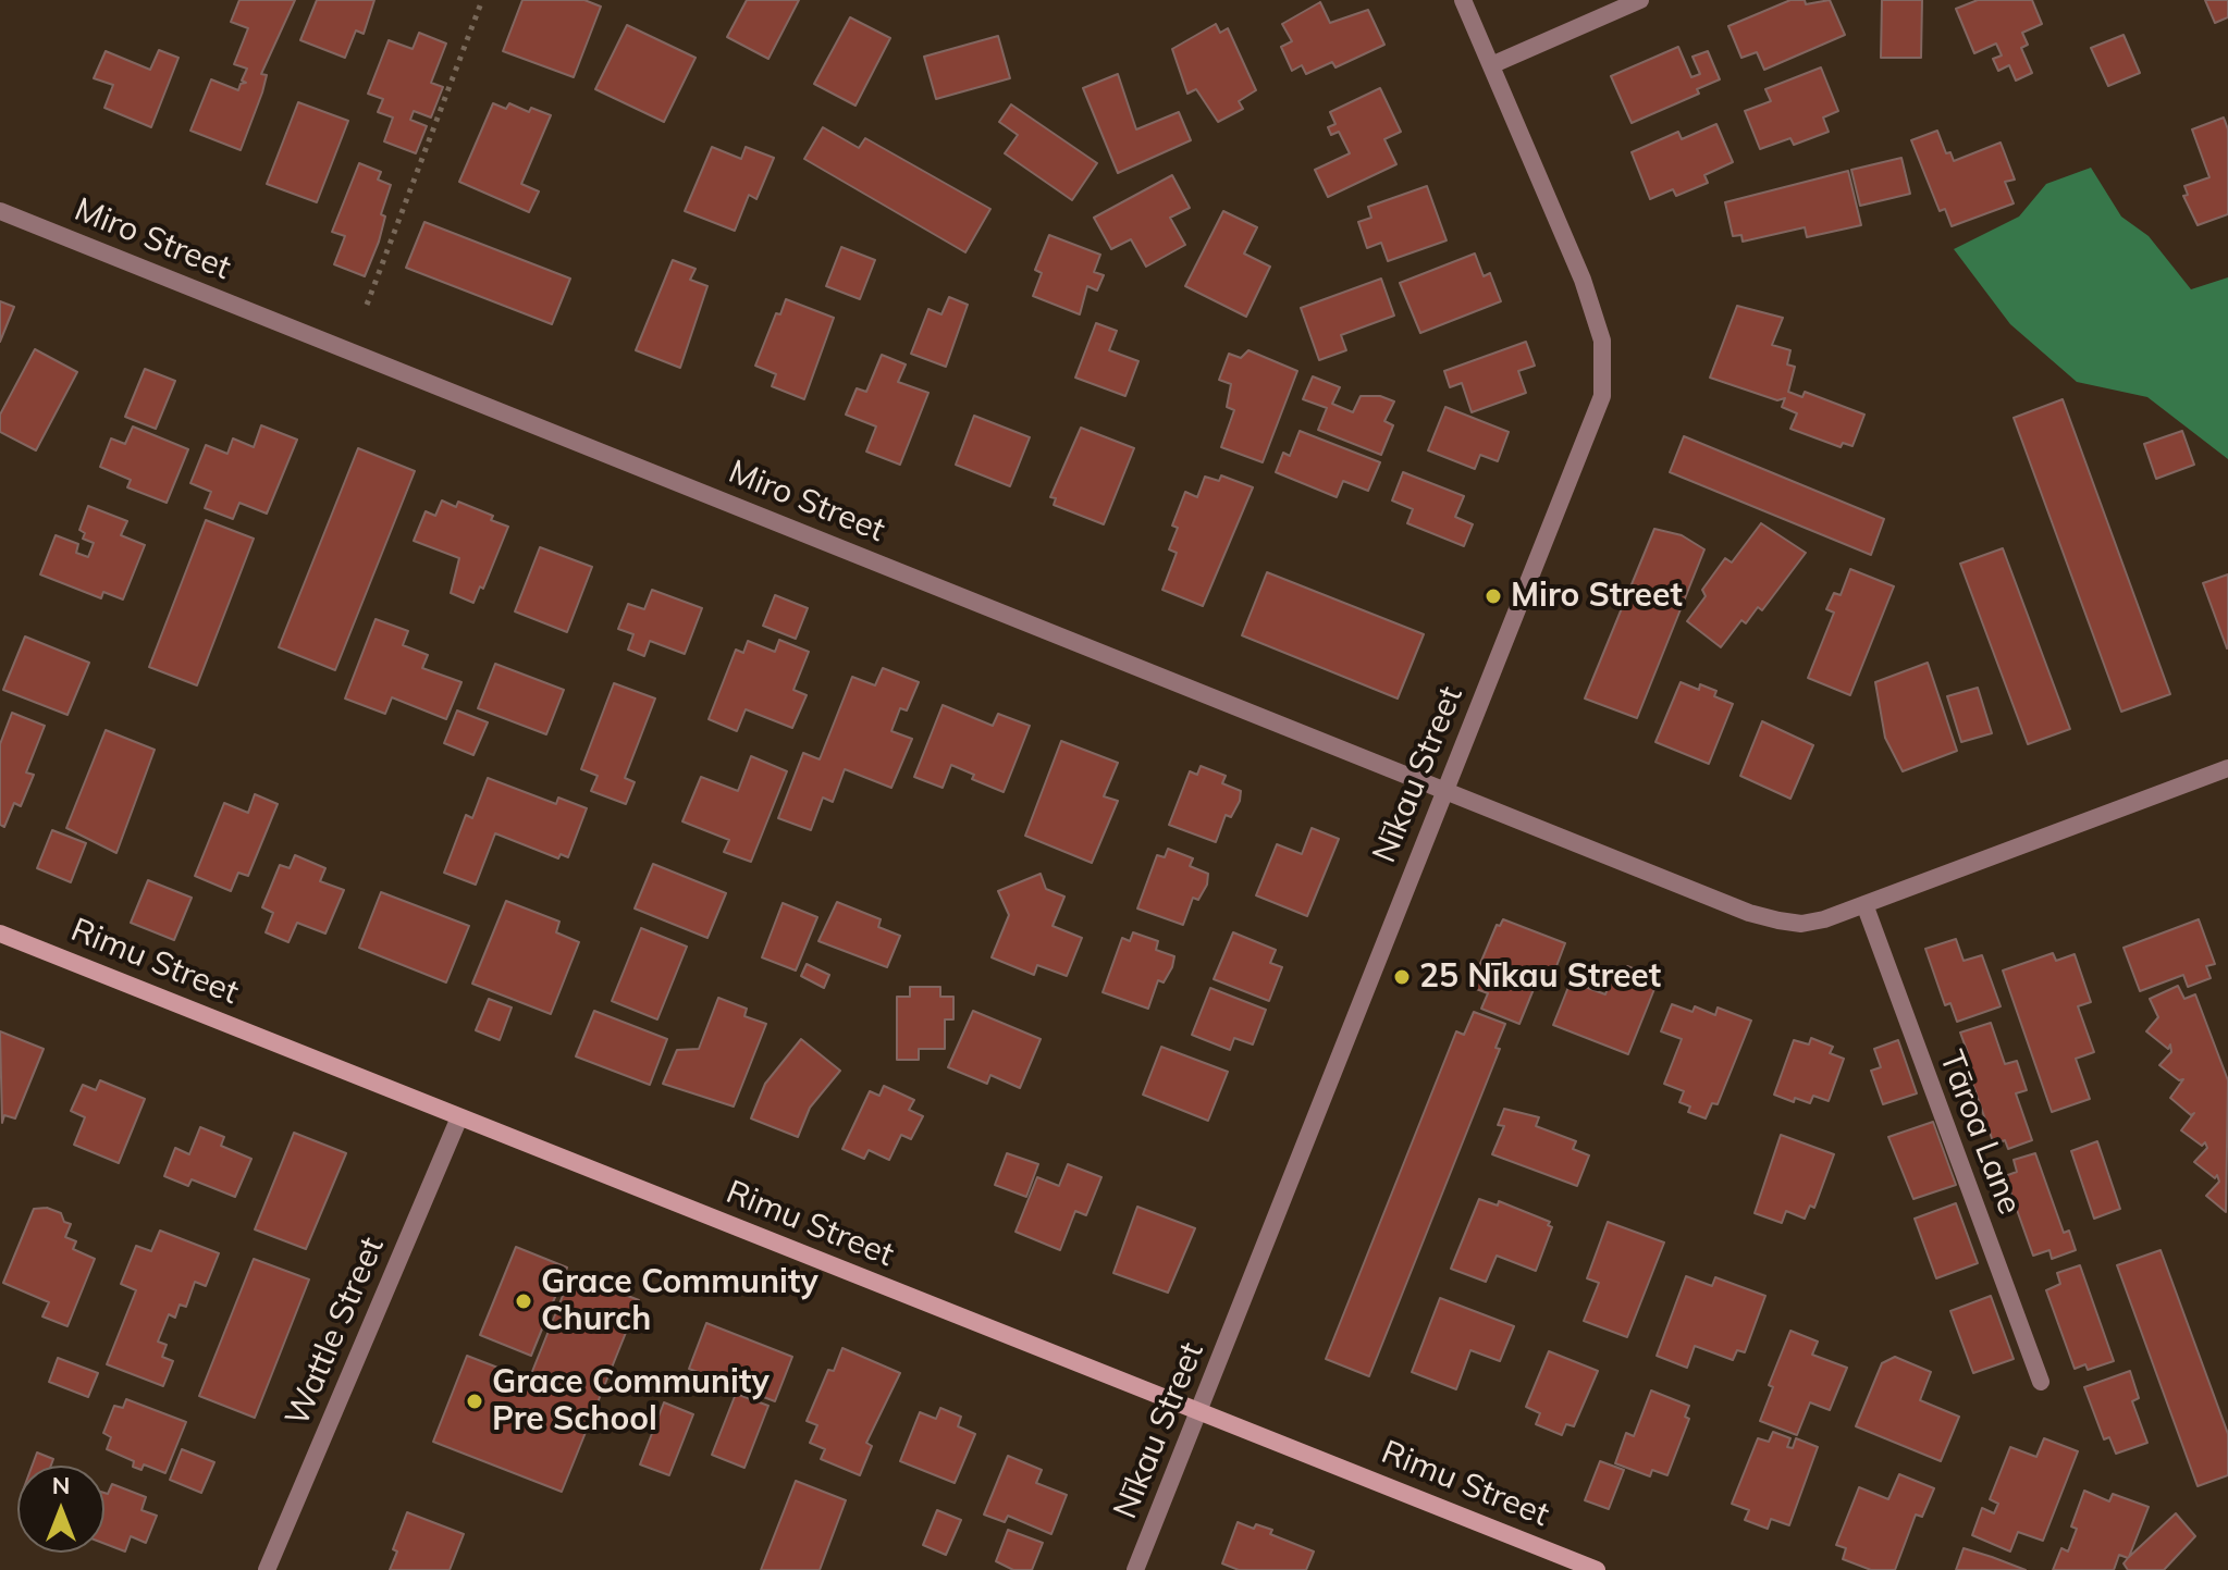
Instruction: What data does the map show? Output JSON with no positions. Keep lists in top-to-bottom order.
{
  "streets": {
    "street": [
      "Miro Street",
      "Nīkau Street",
      "Rimu Street",
      "Tāroa Lane",
      "Wattle Street"
    ]
  },
  "crossings": [
    ["Miro Street", "Nīkau Street"],
    ["Miro Street", "Tāroa Lane"],
    ["Nīkau Street", "Rimu Street"],
    ["Rimu Street", "Wattle Street"]
  ],
  "places": [
    "Miro Street",
    "25 Nīkau Street",
    "Grace Community Church",
    "Grace Community Pre School"
  ],
  "north": "top"
}
